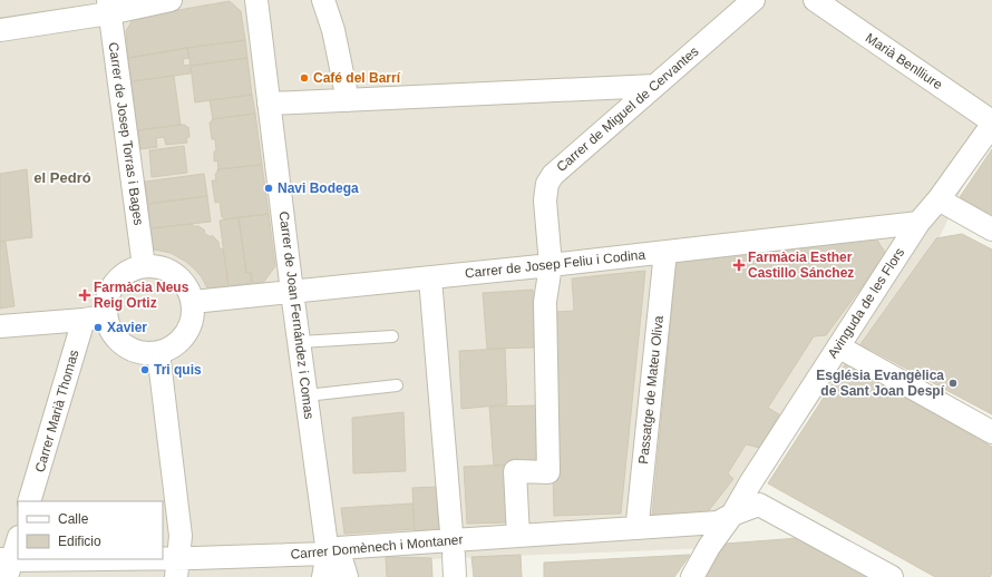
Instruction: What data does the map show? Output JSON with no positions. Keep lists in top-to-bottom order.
{
  "streets": {
    "street": [
      "Marià Benlliure",
      "Carrer de Miguel de Cervantes",
      "Carrer de Josep Torras i Bages",
      "Carrer de Josep Feliu i Codina",
      "Avinguda de les Flors",
      "Carrer de Joan Fernández i Comas",
      "Passatge de Mateu Oliva",
      "Carrer Marià Thomas",
      "Carrer Domènech i Montaner"
    ]
  },
  "crossings": [
    ["Carrer de Miguel de Cervantes", "Carrer de Josep Feliu i Codina"],
    ["Carrer de Miguel de Cervantes", "Carrer Domènech i Montaner"],
    ["Carrer de Josep Torras i Bages", "Carrer de Josep Feliu i Codina"],
    ["Carrer de Josep Feliu i Codina", "Avinguda de les Flors"],
    ["Carrer de Josep Feliu i Codina", "Carrer de Joan Fernández i Comas"],
    ["Carrer de Josep Feliu i Codina", "Passatge de Mateu Oliva"],
    ["Avinguda de les Flors", "Carrer Domènech i Montaner"],
    ["Carrer de Joan Fernández i Comas", "Carrer Domènech i Montaner"],
    ["Passatge de Mateu Oliva", "Carrer Domènech i Montaner"]
  ],
  "districts": ["el Pedró"],
  "places": {
    "other": [
      "Café del Barrí",
      "Navi Bodega",
      "Xavier",
      "Tri quis",
      "Església Evangèlica de Sant Joan Despí"
    ],
    "health": ["Farmàcia Esther Castillo Sánchez", "Farmàcia Neus Reig Ortiz"]
  },
  "legend": ["Calle", "Edificio"]
}
